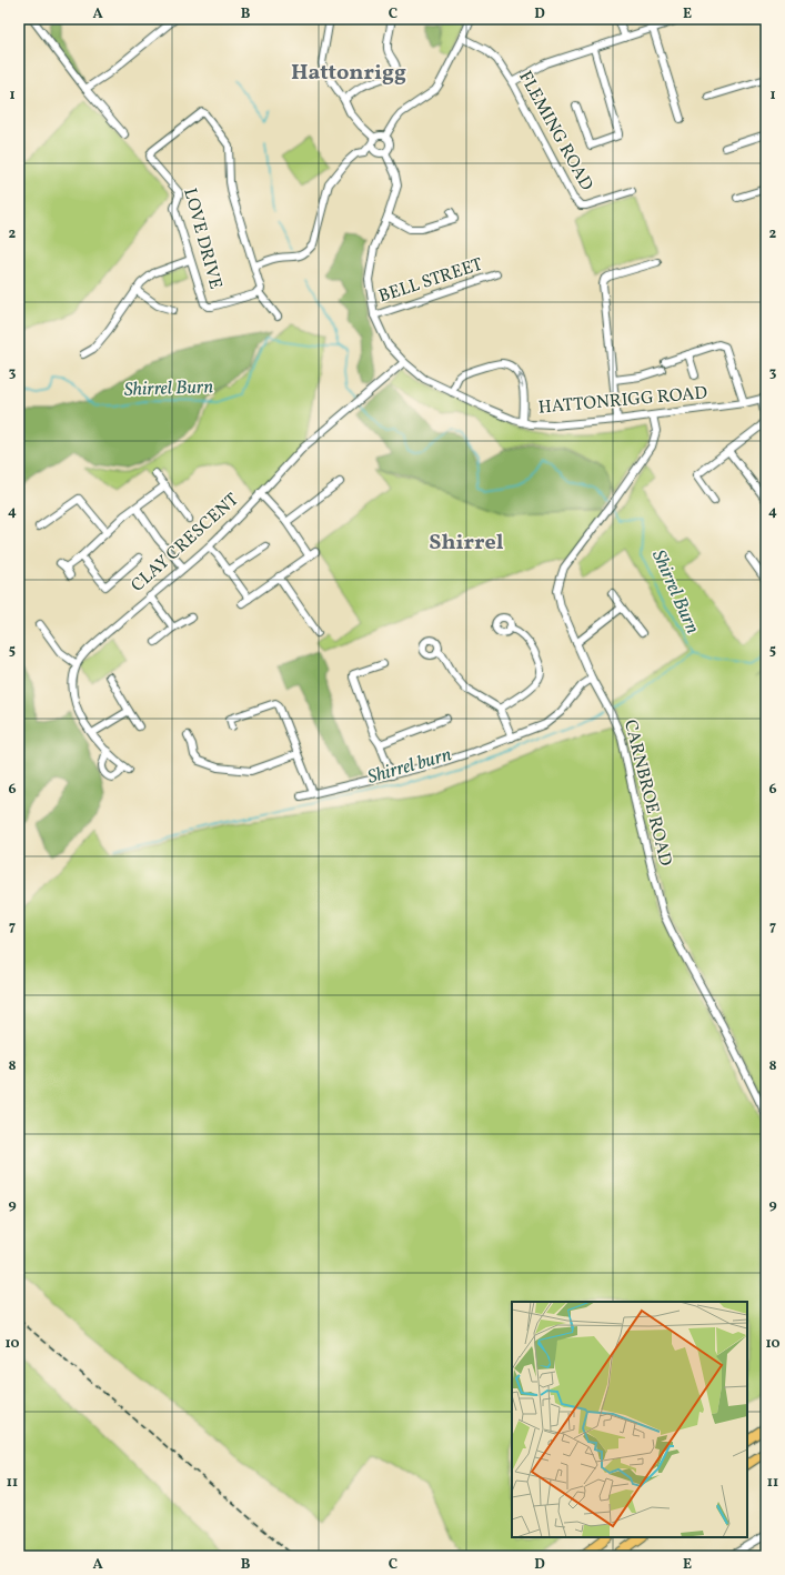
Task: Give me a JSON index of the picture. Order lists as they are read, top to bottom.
{
  "streets": {
    "street": [
      "FLEMING ROAD",
      "LOVE DRIVE",
      "BELL STREET",
      "HATTONRIGG ROAD",
      "CLAY CRESCENT",
      "CARNBROE ROAD"
    ]
  },
  "crossings": [
    ["BELL STREET", "HATTONRIGG ROAD"],
    ["HATTONRIGG ROAD", "CLAY CRESCENT"],
    ["HATTONRIGG ROAD", "CARNBROE ROAD"]
  ],
  "districts": ["Hattonrigg", "Shirrel"],
  "water": ["Shirrel Burn", "Shirrel burn"],
  "grid": {
    "columns": [
      "A",
      "B",
      "C",
      "D",
      "E"
    ],
    "rows": [
      "1",
      "2",
      "3",
      "4",
      "5",
      "6",
      "7",
      "8",
      "9",
      "10",
      "11"
    ]
  }
}
